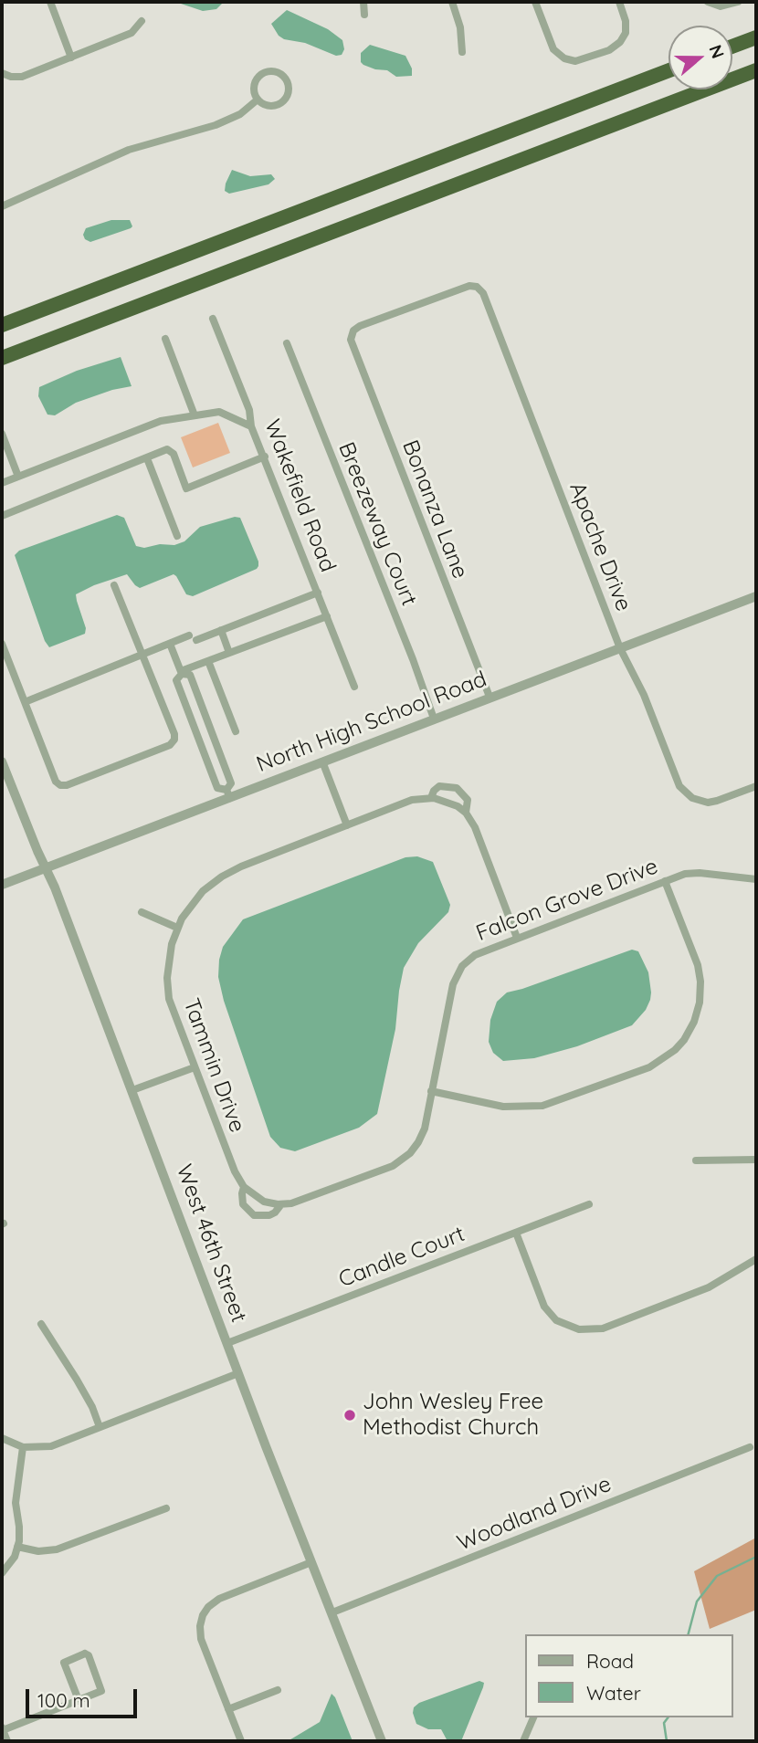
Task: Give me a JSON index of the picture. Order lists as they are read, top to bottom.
{
  "streets": {
    "street": [
      "Wakefield Road",
      "Bonanza Lane",
      "Breezeway Court",
      "Apache Drive",
      "North High School Road",
      "Falcon Grove Drive",
      "Tammin Drive",
      "West 46th Street",
      "Candle Court",
      "Woodland Drive"
    ]
  },
  "crossings": [
    ["Bonanza Lane", "Apache Drive"],
    ["Bonanza Lane", "North High School Road"],
    ["Breezeway Court", "North High School Road"],
    ["Apache Drive", "North High School Road"],
    ["North High School Road", "West 46th Street"],
    ["Falcon Grove Drive", "Tammin Drive"],
    ["West 46th Street", "Candle Court"],
    ["West 46th Street", "Woodland Drive"]
  ],
  "places": ["John Wesley Free Methodist Church"],
  "legend": ["Road", "Water"],
  "scale_bar": "100 m",
  "north": "right"
}
